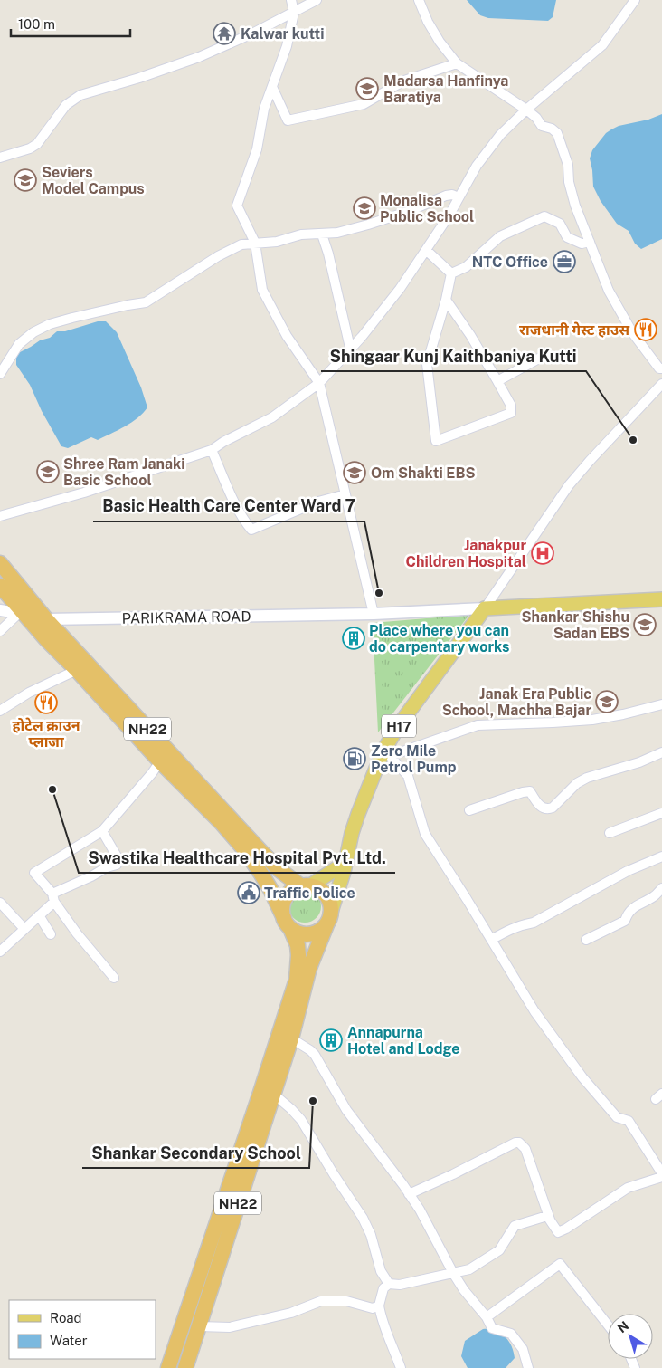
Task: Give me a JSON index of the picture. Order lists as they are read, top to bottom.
{
  "streets": {
    "highway": ["NH22"],
    "main road": ["H17"],
    "street": ["PARIKRAMA ROAD"]
  },
  "crossings": [
    ["PARIKRAMA ROAD", "H17"],
    ["PARIKRAMA ROAD", "NH22"],
    ["H17", "NH22"]
  ],
  "places": {
    "temple": ["Kalwar kutti"],
    "school or university": [
      "Madarsa Hanfinya Baratiya",
      "Seviers Model Campus",
      "Monalisa Public School",
      "Shree Ram Janaki Basic School",
      "Om Shakti EBS",
      "Shankar Shishu Sadan EBS",
      "Janak Era Public School, Machha Bajar"
    ],
    "office": ["NTC Office"],
    "restaurant": ["राजधानी गेस्ट हाउस", "होटेल क्राउन प्लाजा"],
    "other": [
      "Shingaar Kunj Kaithbaniya Kutti",
      "Basic Health Care Center Ward 7",
      "Swastika Healthcare Hospital Pvt. Ltd.",
      "Shankar Secondary School"
    ],
    "hospital": ["Janakpur Children Hospital"],
    "building": ["Place where you can do carpentary works", "Annapurna Hotel and Lodge"],
    "fuel station": ["Zero Mile Petrol Pump"],
    "public building": ["Traffic Police"]
  },
  "legend": ["Road", "Water"],
  "scale_bar": "100 m",
  "north": "top left"
}
